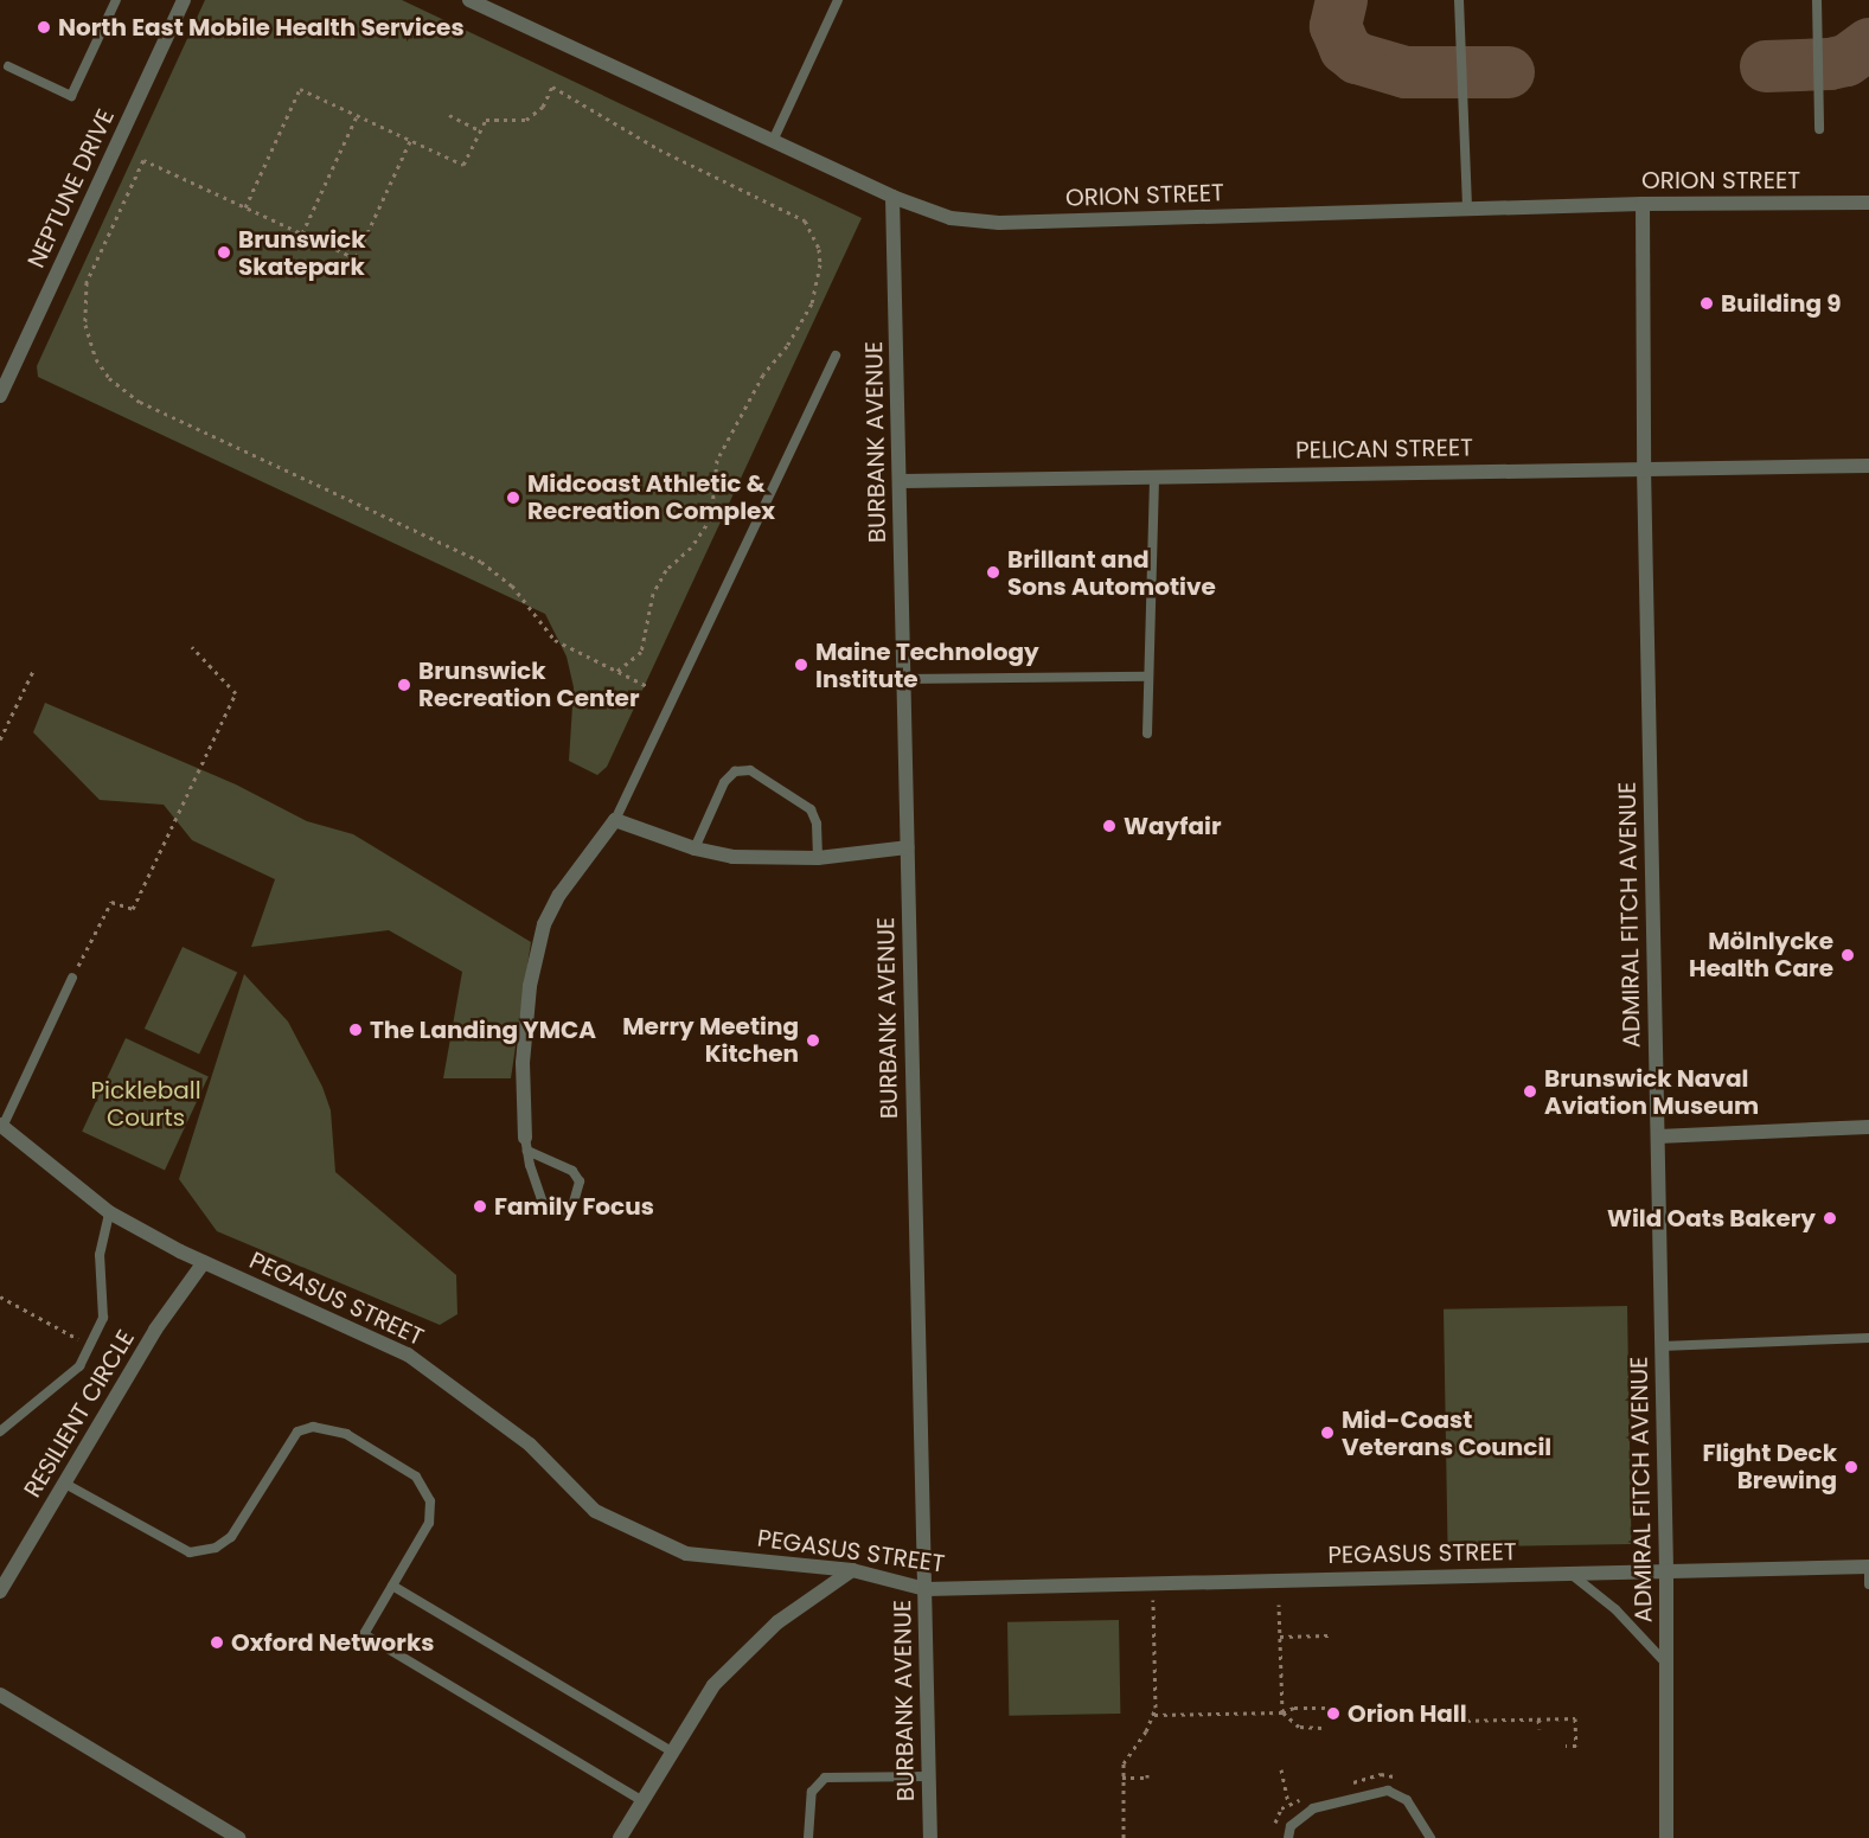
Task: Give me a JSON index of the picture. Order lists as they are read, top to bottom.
{
  "streets": {
    "street": [
      "ORION STREET",
      "NEPTUNE DRIVE",
      "BURBANK AVENUE",
      "PELICAN STREET",
      "ADMIRAL FITCH AVENUE",
      "PEGASUS STREET",
      "RESILIENT CIRCLE"
    ]
  },
  "crossings": [
    ["ORION STREET", "BURBANK AVENUE"],
    ["ORION STREET", "ADMIRAL FITCH AVENUE"],
    ["BURBANK AVENUE", "PELICAN STREET"],
    ["BURBANK AVENUE", "PEGASUS STREET"],
    ["PELICAN STREET", "ADMIRAL FITCH AVENUE"],
    ["ADMIRAL FITCH AVENUE", "PEGASUS STREET"],
    ["PEGASUS STREET", "RESILIENT CIRCLE"]
  ],
  "parks": ["Pickleball Courts"],
  "places": [
    "North East Mobile Health Services",
    "Brunswick Skatepark",
    "Building 9",
    "Midcoast Athletic & Recreation Complex",
    "Brillant and Sons Automotive",
    "Maine Technology Institute",
    "Brunswick Recreation Center",
    "Wayfair",
    "Mölnlycke Health Care",
    "The Landing YMCA",
    "Merry Meeting Kitchen",
    "Brunswick Naval Aviation Museum",
    "Family Focus",
    "Wild Oats Bakery",
    "Mid-Coast Veterans Council",
    "Flight Deck Brewing",
    "Oxford Networks",
    "Orion Hall"
  ]
}
